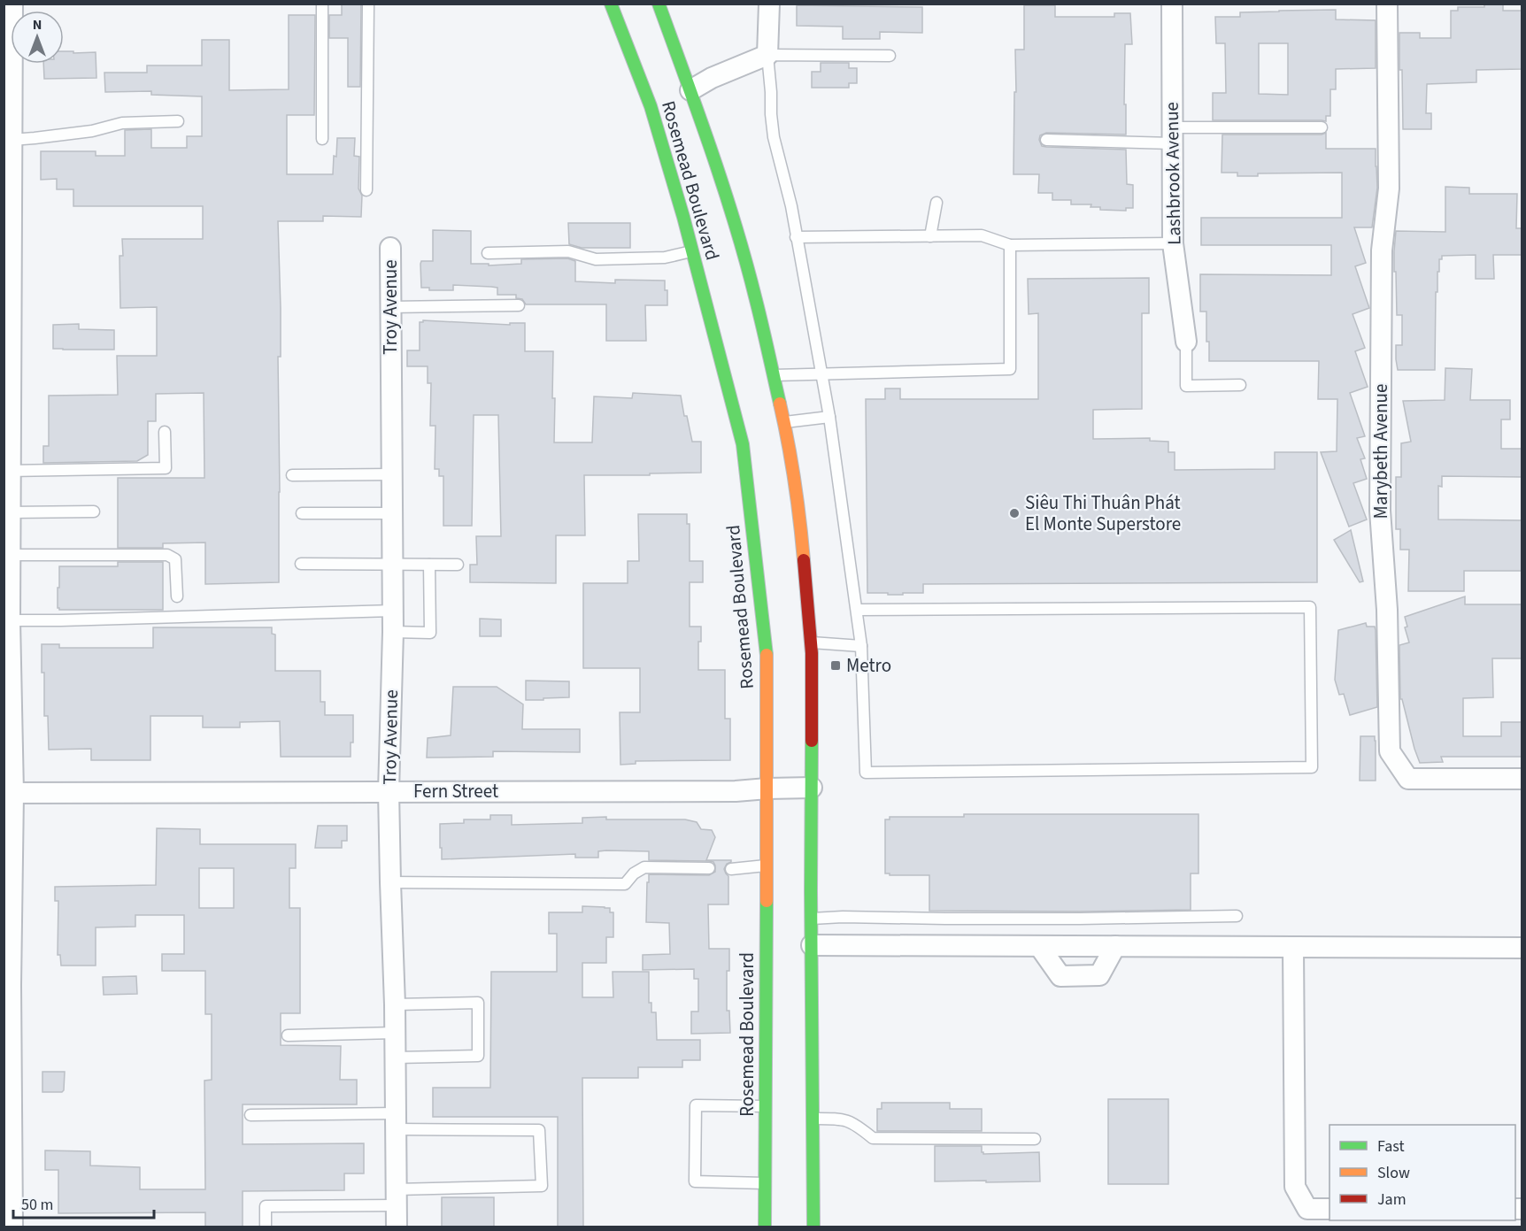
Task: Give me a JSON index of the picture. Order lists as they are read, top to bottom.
{
  "streets": {
    "main road": ["Rosemead Boulevard"],
    "street": [
      "Lashbrook Avenue",
      "Troy Avenue",
      "Marybeth Avenue",
      "Fern Street"
    ]
  },
  "crossings": [
    ["Rosemead Boulevard", "Fern Street"],
    ["Troy Avenue", "Fern Street"]
  ],
  "places": {
    "other": ["Siêu Thi Thuân Phát El Monte Superstore"],
    "transit": ["Metro"]
  },
  "legend": ["Fast", "Slow", "Jam"],
  "scale_bar": "50 m",
  "north": "top"
}
